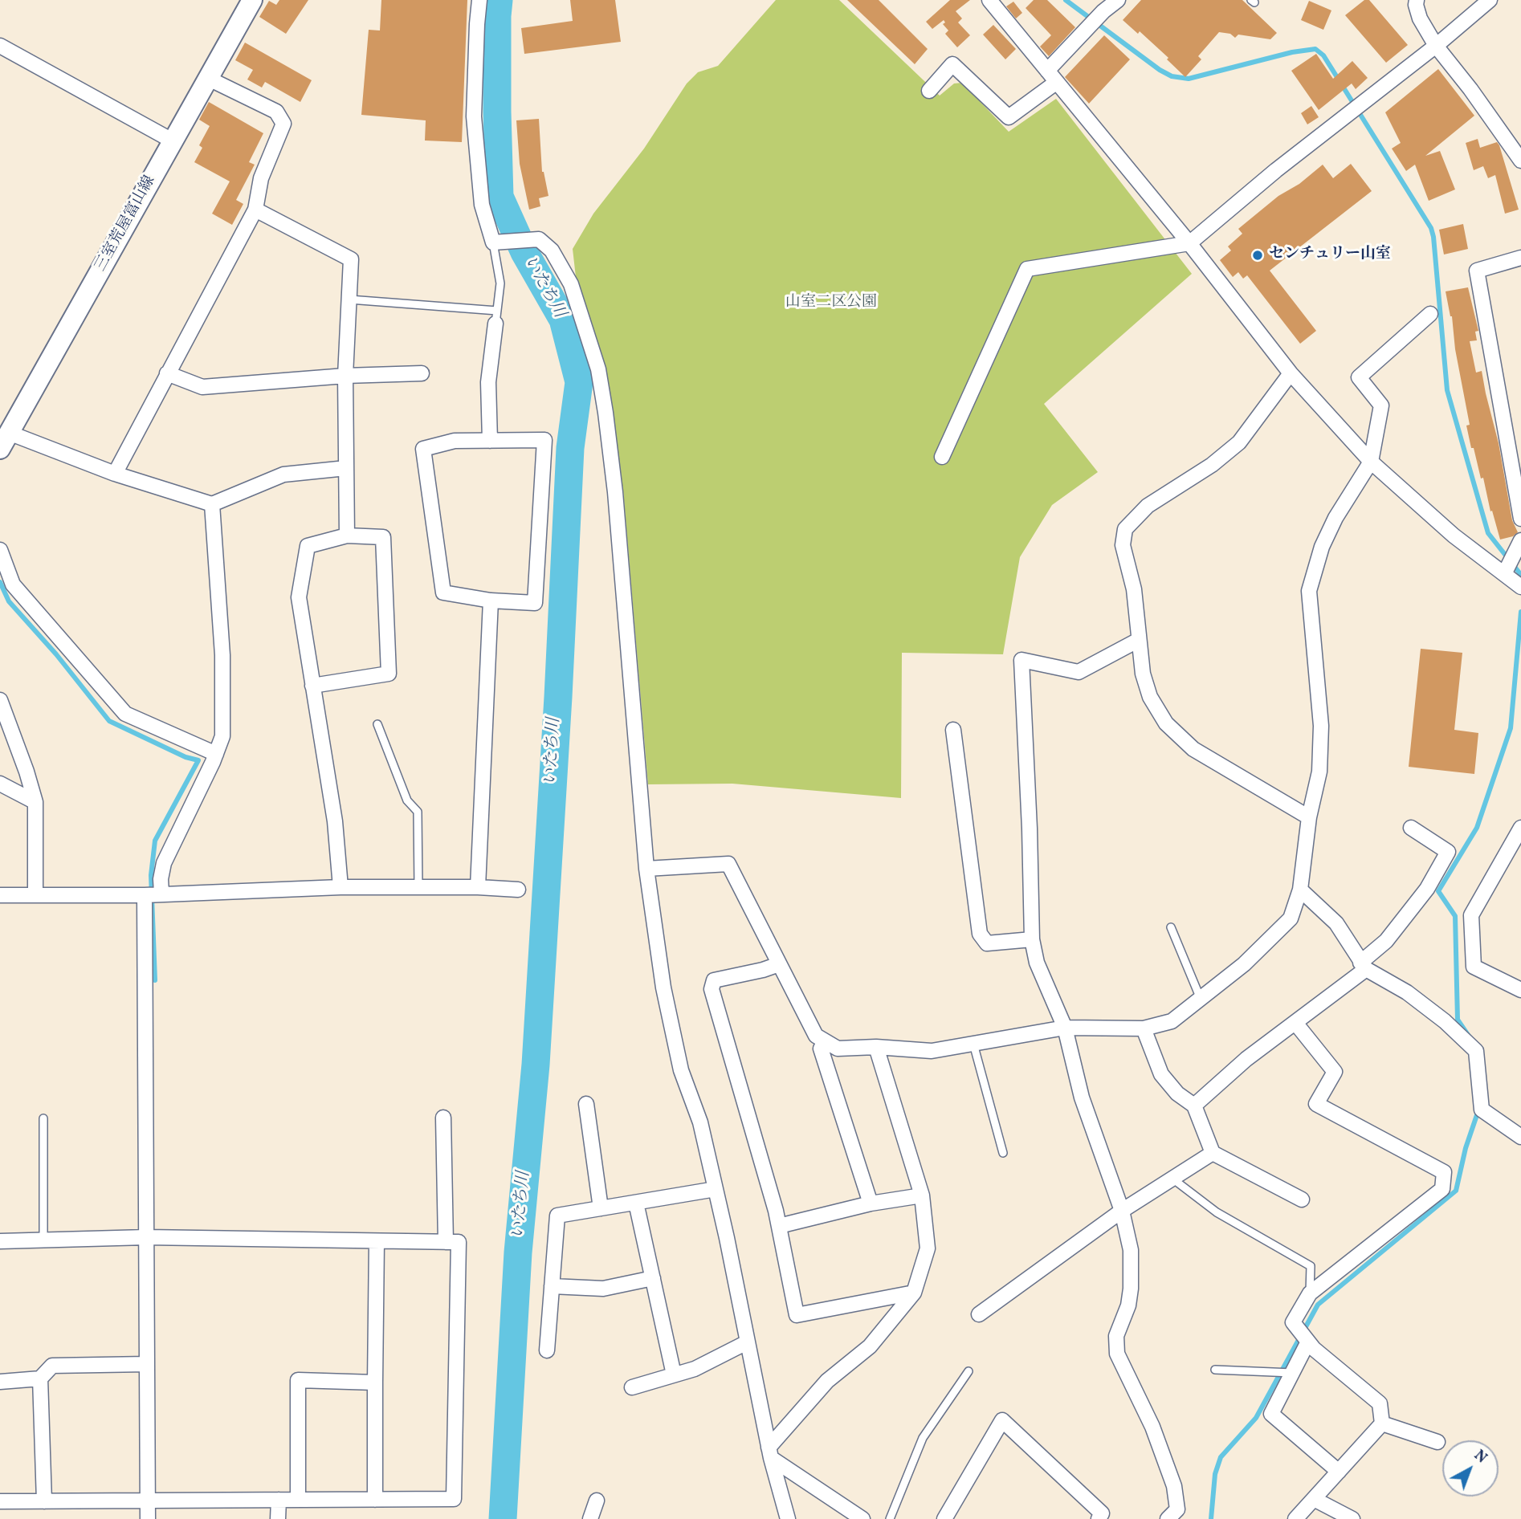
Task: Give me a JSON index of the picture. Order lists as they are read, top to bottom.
{
  "streets": {
    "main road": ["三室荒屋富山線"]
  },
  "water": ["いたち川"],
  "parks": ["山室二区公園"],
  "places": ["センチュリー山室"],
  "north": "top right"
}
